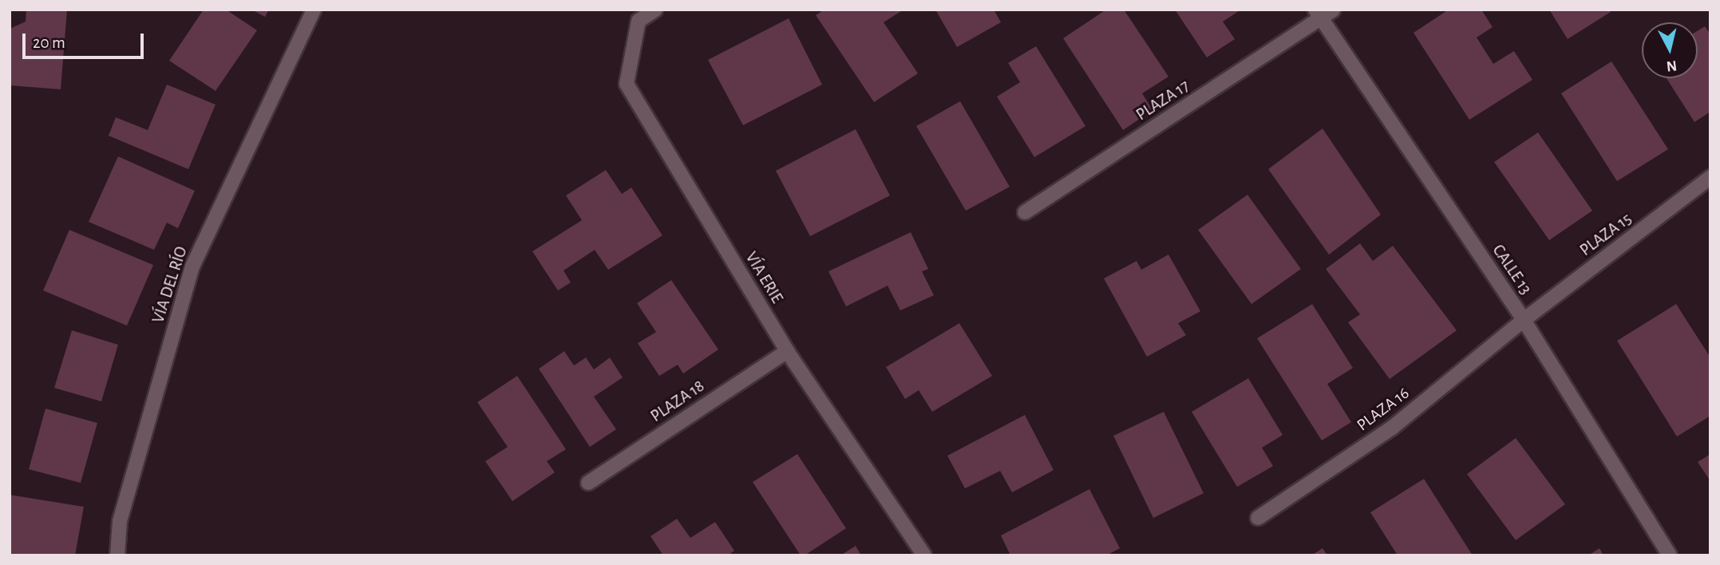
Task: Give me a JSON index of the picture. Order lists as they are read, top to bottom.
{
  "streets": {
    "street": [
      "PLAZA 17",
      "PLAZA 15",
      "CALLE 13",
      "VÍA ERIE",
      "VÍA DEL RÍO",
      "PLAZA 18",
      "PLAZA 16"
    ]
  },
  "crossings": [
    ["PLAZA 17", "CALLE 13"],
    ["PLAZA 15", "CALLE 13"],
    ["PLAZA 15", "PLAZA 16"],
    ["CALLE 13", "PLAZA 16"],
    ["VÍA ERIE", "PLAZA 18"]
  ],
  "scale_bar": "20 m",
  "north": "bottom"
}
